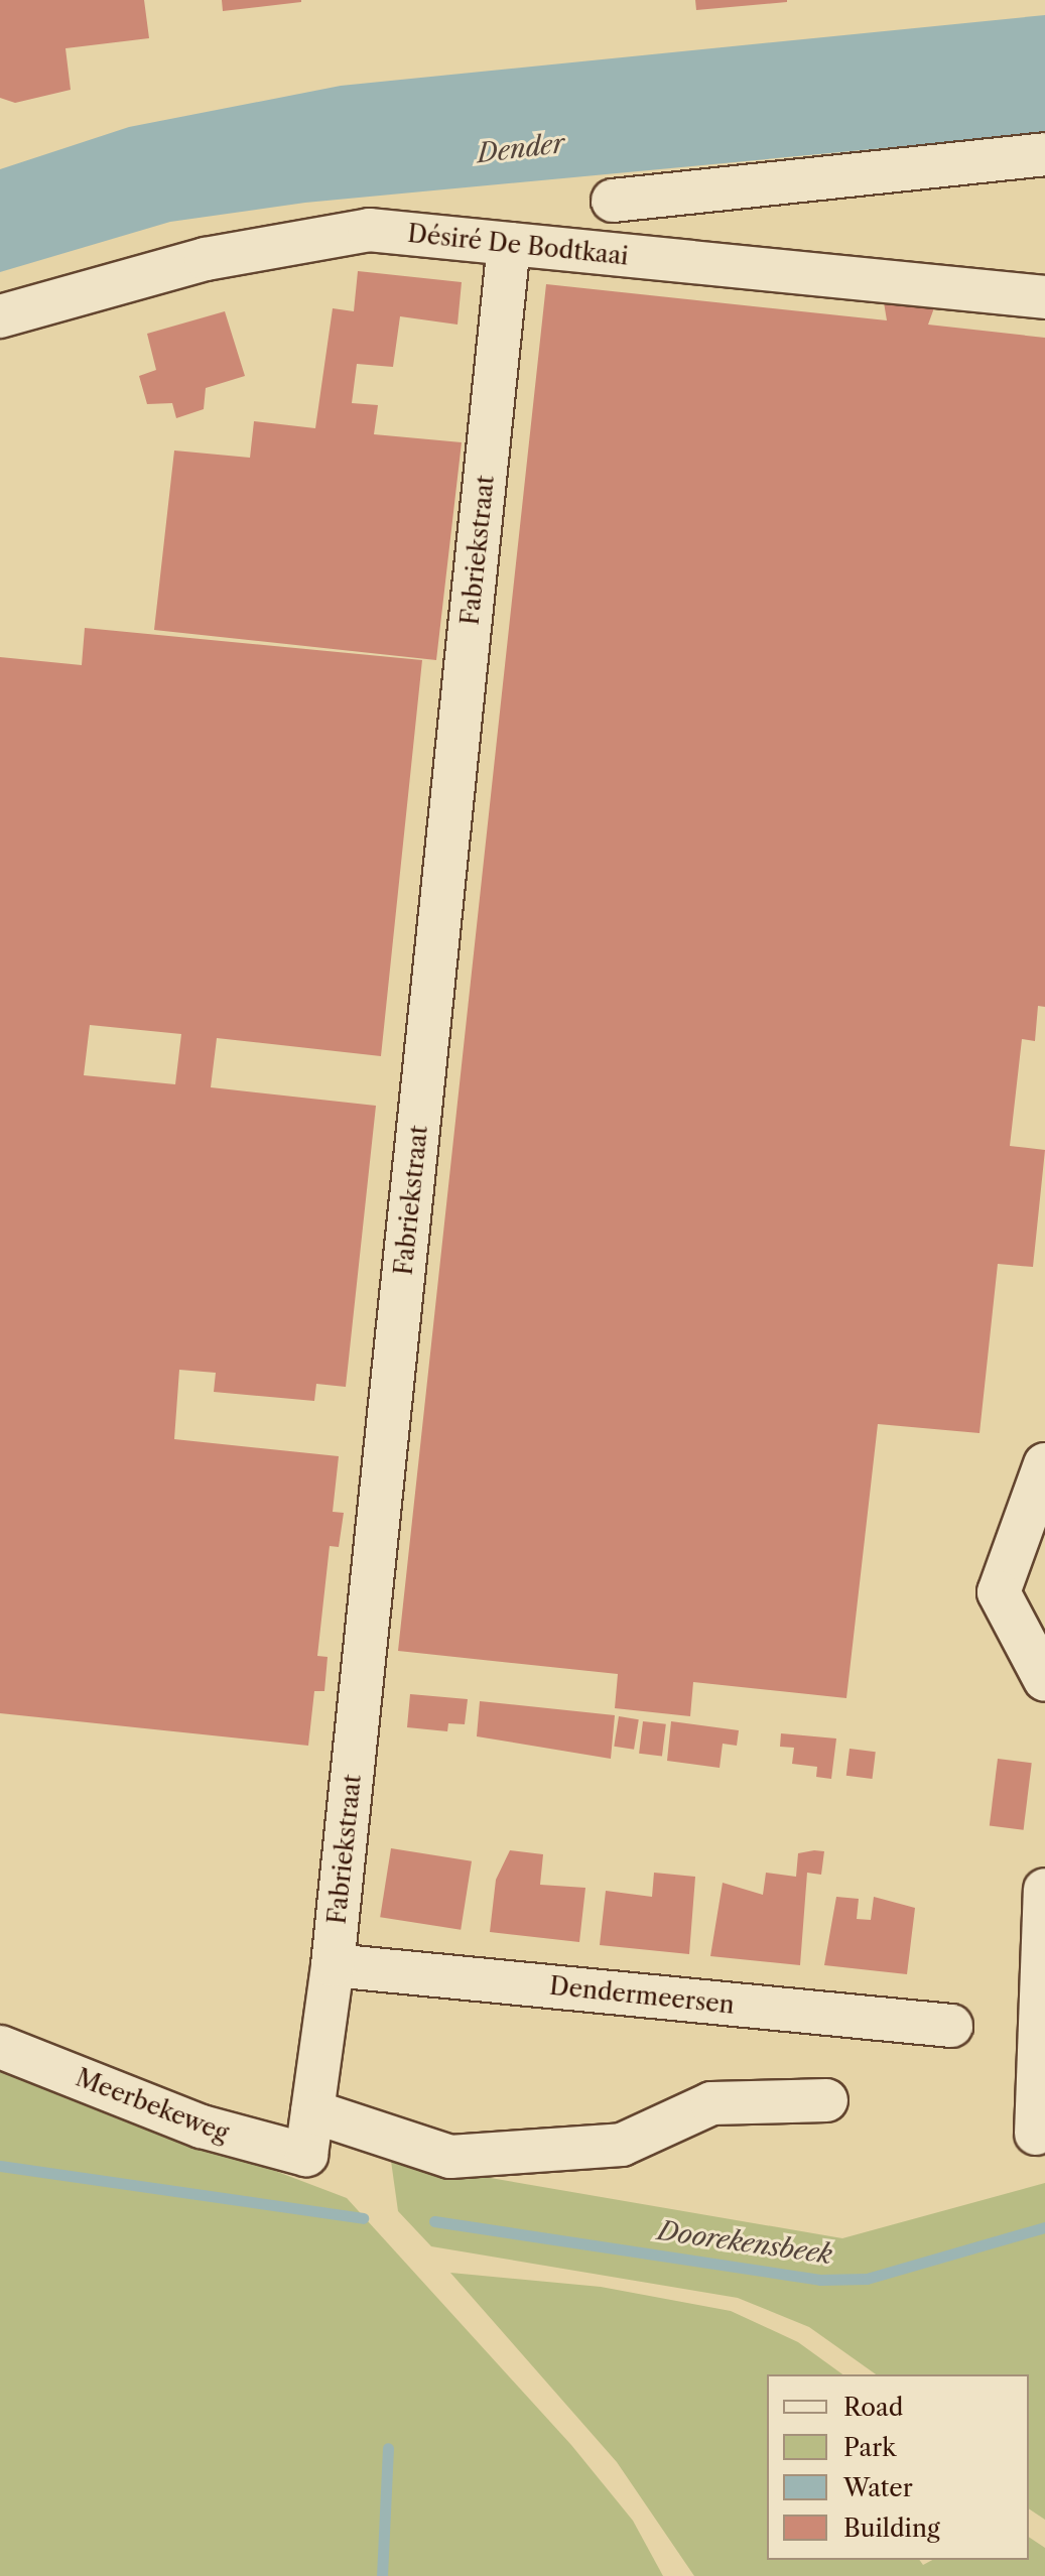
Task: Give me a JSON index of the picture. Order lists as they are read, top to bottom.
{
  "streets": {
    "street": [
      "Désiré De Bodtkaai",
      "Fabriekstraat",
      "Dendermeersen",
      "Meerbekeweg"
    ]
  },
  "crossings": [
    ["Désiré De Bodtkaai", "Fabriekstraat"],
    ["Fabriekstraat", "Dendermeersen"],
    ["Fabriekstraat", "Meerbekeweg"]
  ],
  "water": ["Dender", "Doorekensbeek"],
  "legend": [
    "Road",
    "Park",
    "Water",
    "Building"
  ]
}
